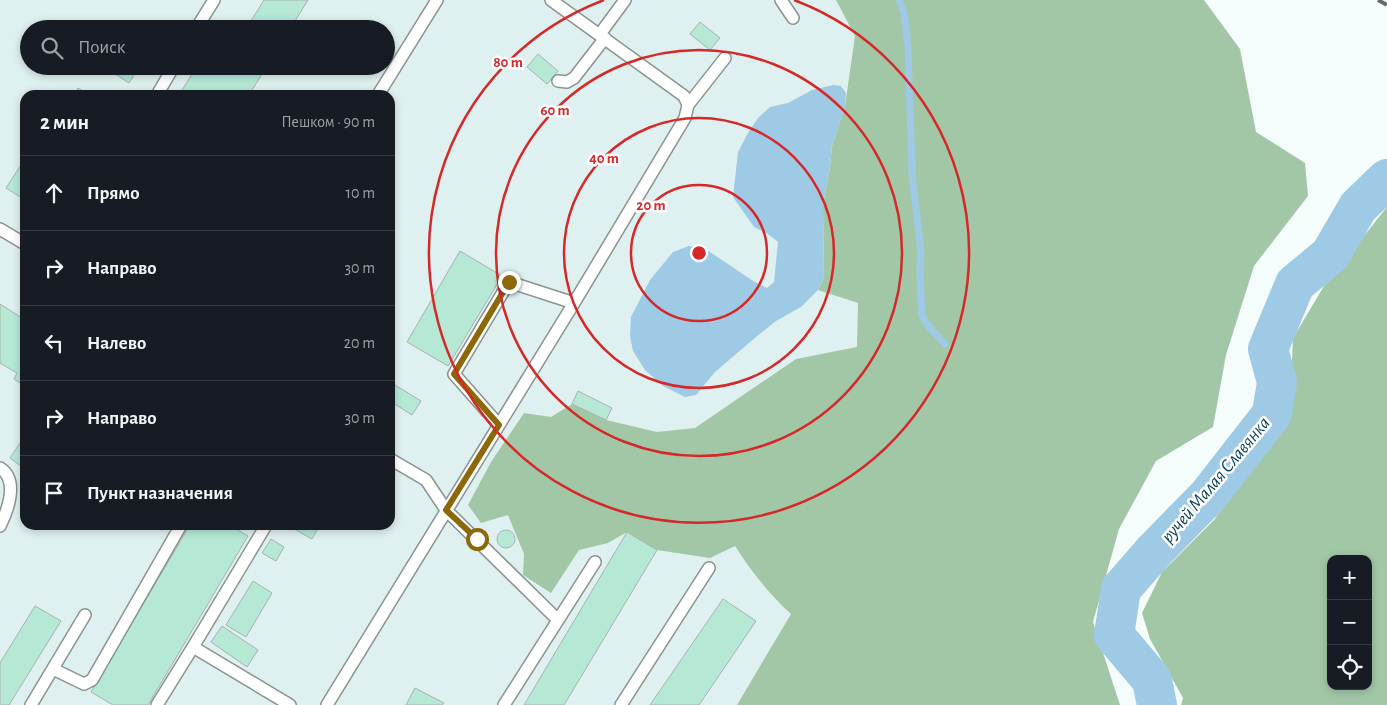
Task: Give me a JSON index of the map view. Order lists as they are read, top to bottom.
{
  "water": ["ручей Малая Славянка"],
  "page": {
    "search": "Поиск",
    "heading": ["2 мин", "Пешком · 90 m"],
    "list": [
      ["Прямо", "10 m"],
      ["Направо", "30 m"],
      ["Налево", "20 m"],
      ["Направо", "30 m"],
      "Пункт назначения"
    ],
    "map_buttons": ["+", "−"]
  },
  "rings": [
    "80 m",
    "60 m",
    "40 m",
    "20 m"
  ]
}
